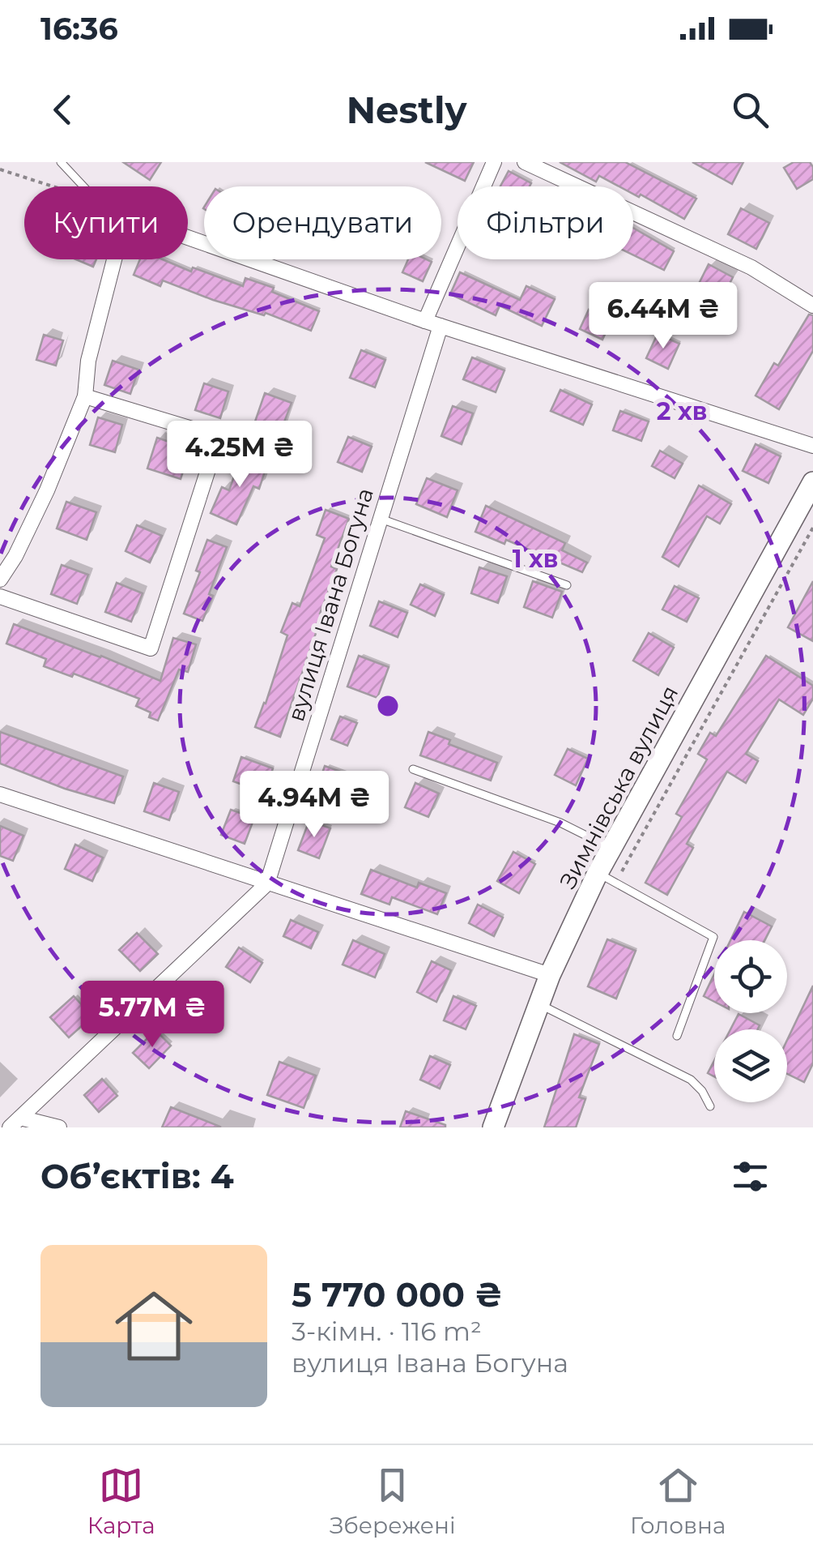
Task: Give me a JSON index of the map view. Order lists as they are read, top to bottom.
{
  "streets": {
    "main road": ["Зимнівська вулиця"],
    "street": ["вулиця Івана Богуна"]
  },
  "page": {
    "status": "16:36",
    "header": "Nestly",
    "chip": ["Купити", "Орендувати", "Фільтри"],
    "price": [
      "6.44M ₴",
      "4.25M ₴",
      "4.94M ₴",
      "5.77M ₴"
    ],
    "heading": "Об’єктів: 4",
    "list": [
      {
        "name": "5 770 000 ₴",
        "note": "3-кімн. · 116 m² · вулиця Івана Богуна"
      }
    ],
    "tabs": ["Карта", "Збережені", "Головна"]
  },
  "rings": ["2 хв", "1 хв"]
}
